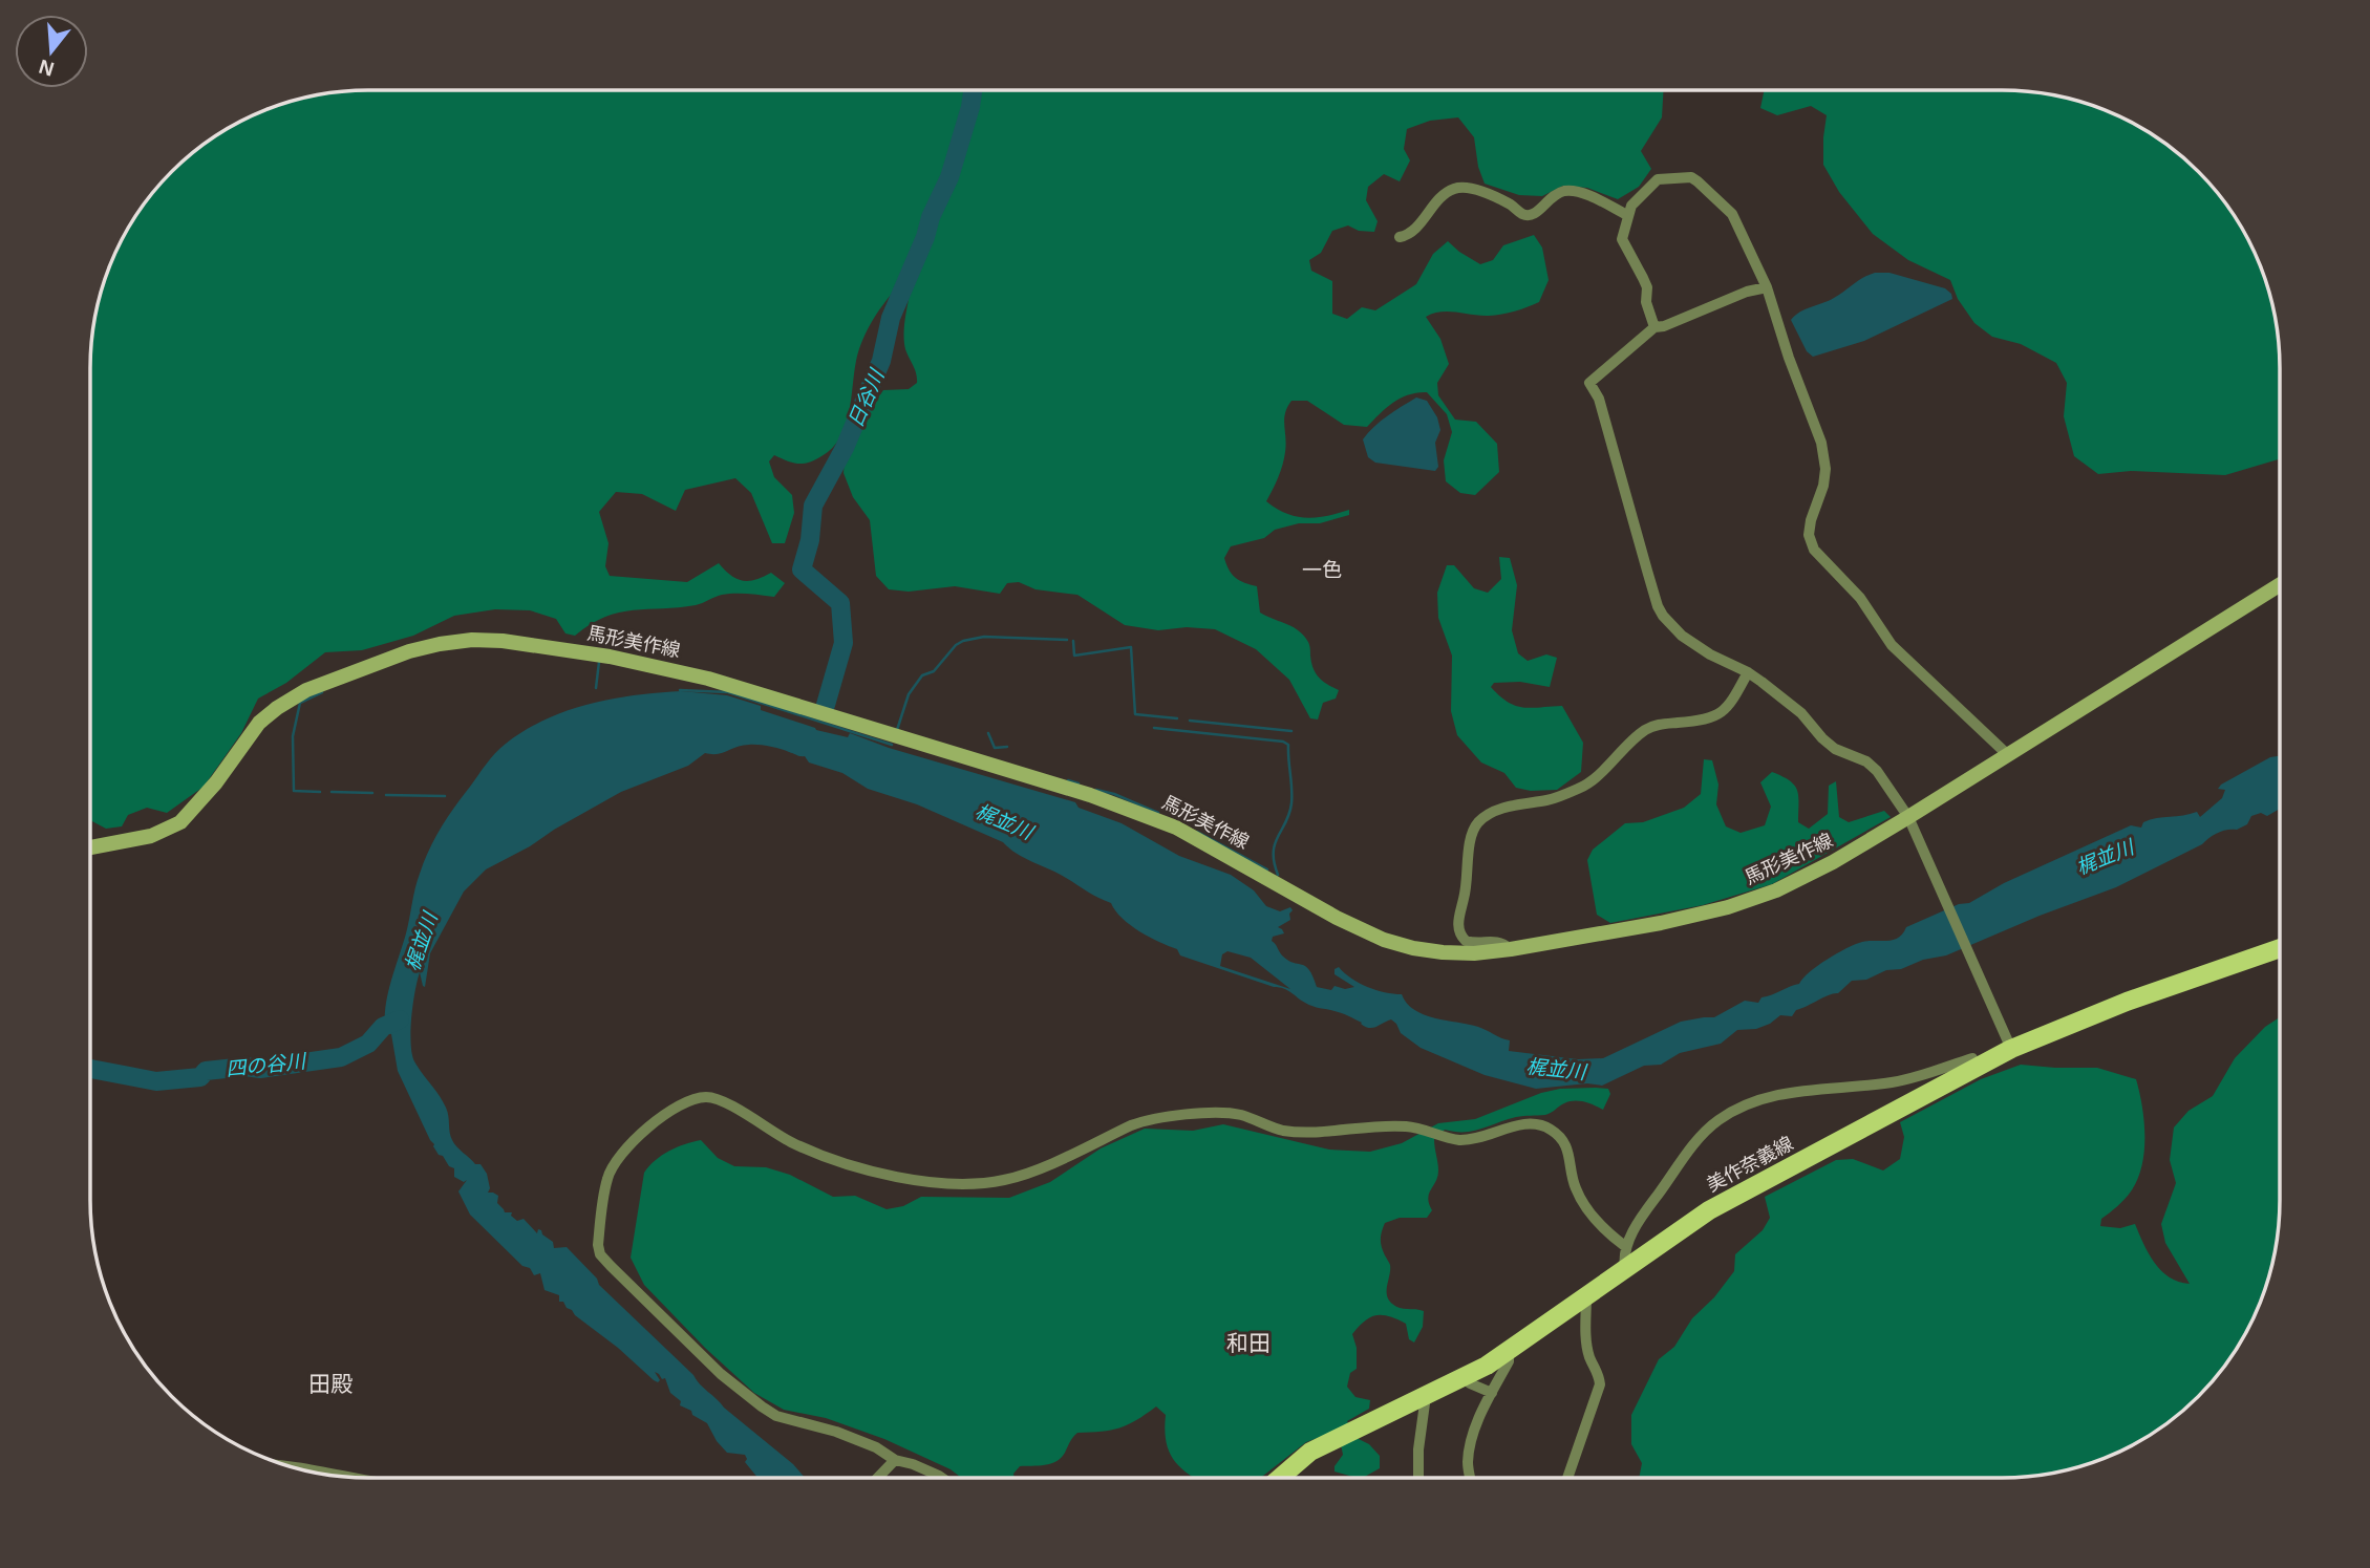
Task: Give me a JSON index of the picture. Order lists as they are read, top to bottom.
{
  "streets": {
    "main road": ["馬形美作線", "美作奈義線"]
  },
  "districts": ["一色", "和田", "田殿"],
  "water": ["日谷川", "梶並川", "四の谷川"],
  "north": "bottom"
}
